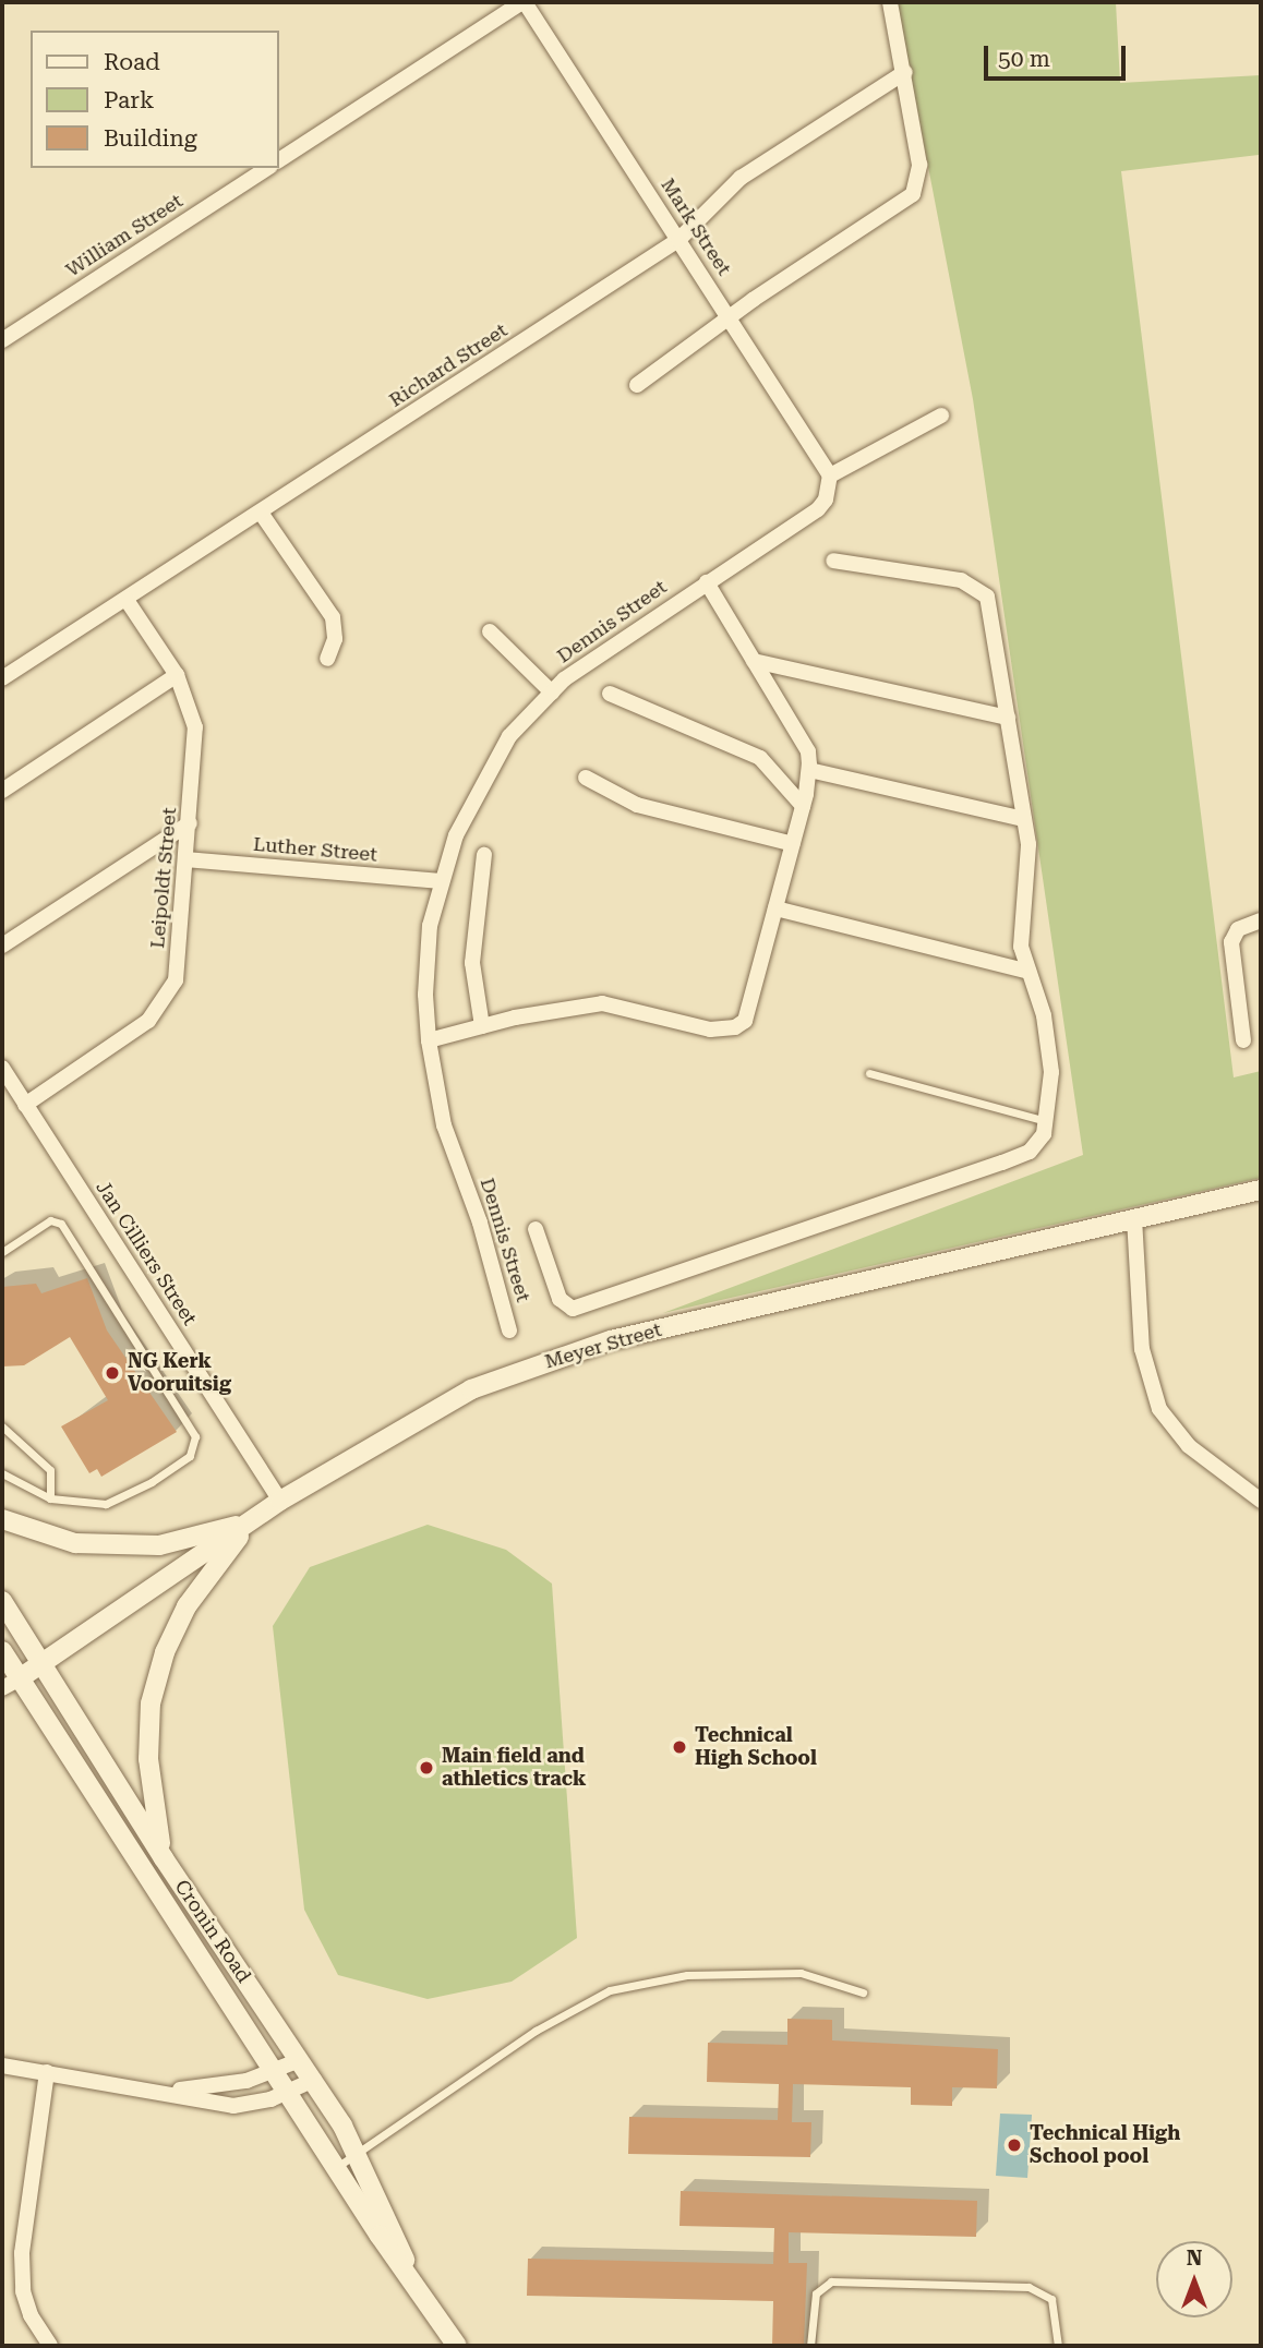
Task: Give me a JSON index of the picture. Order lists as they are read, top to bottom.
{
  "streets": {
    "street": [
      "Mark Street",
      "William Street",
      "Richard Street",
      "Dennis Street",
      "Luther Street",
      "Leipoldt Street",
      "Jan Cilliers Street",
      "Meyer Street",
      "Cronin Road"
    ]
  },
  "crossings": [
    ["Mark Street", "Richard Street"],
    ["Mark Street", "Dennis Street"],
    ["Richard Street", "Leipoldt Street"],
    ["Dennis Street", "Luther Street"],
    ["Luther Street", "Leipoldt Street"],
    ["Leipoldt Street", "Jan Cilliers Street"],
    ["Jan Cilliers Street", "Meyer Street"],
    ["Meyer Street", "Cronin Road"]
  ],
  "places": [
    "NG Kerk Vooruitsig",
    "Technical High School",
    "Main field and athletics track",
    "Technical High School pool"
  ],
  "legend": ["Road", "Park", "Building"],
  "scale_bar": "50 m",
  "north": "top"
}
